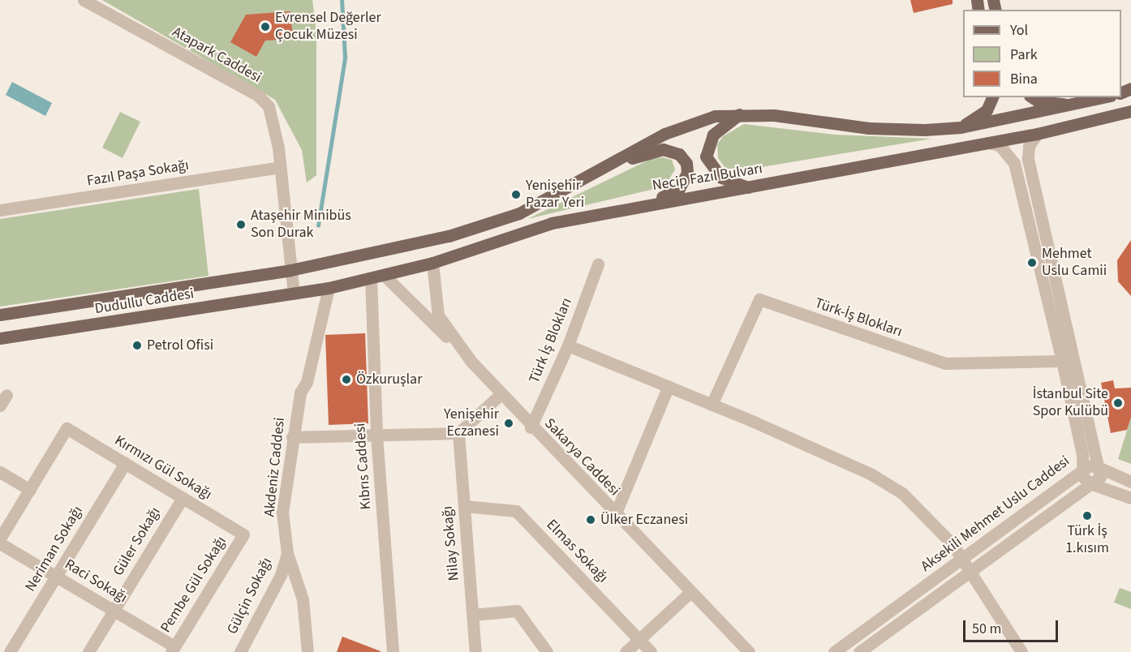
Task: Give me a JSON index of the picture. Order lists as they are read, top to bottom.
{
  "streets": {
    "main road": ["Necip Fazıl Bulvarı", "Dudullu Caddesi"],
    "street": [
      "Atapark Caddesi",
      "Fazıl Paşa Sokağı",
      "Türk-İş Blokları",
      "Türk İş Blokları",
      "Sakarya Caddesi",
      "Kıbrıs Caddesi",
      "Akdeniz Caddesi",
      "Kırmızı Gül Sokağı",
      "Aksekili Mehmet Uslu Caddesi",
      "Güler Sokağı",
      "Nilay Sokağı",
      "Neriman Sokağı",
      "Elmas Sokağı",
      "Raci Sokağı",
      "Pembe Gül Sokağı",
      "Gülçin Sokağı"
    ]
  },
  "crossings": [
    ["Atapark Caddesi", "Fazıl Paşa Sokağı"],
    ["Atapark Caddesi", "Necip Fazıl Bulvarı"],
    ["Atapark Caddesi", "Dudullu Caddesi"],
    ["Necip Fazıl Bulvarı", "Dudullu Caddesi"],
    ["Necip Fazıl Bulvarı", "Sakarya Caddesi"],
    ["Necip Fazıl Bulvarı", "Kıbrıs Caddesi"],
    ["Necip Fazıl Bulvarı", "Akdeniz Caddesi"],
    ["Necip Fazıl Bulvarı", "Aksekili Mehmet Uslu Caddesi"],
    ["Türk-İş Blokları", "Aksekili Mehmet Uslu Caddesi"],
    ["Türk İş Blokları", "Sakarya Caddesi"],
    ["Akdeniz Caddesi", "Gülçin Sokağı"],
    ["Kırmızı Gül Sokağı", "Güler Sokağı"],
    ["Kırmızı Gül Sokağı", "Neriman Sokağı"],
    ["Kırmızı Gül Sokağı", "Pembe Gül Sokağı"],
    ["Güler Sokağı", "Raci Sokağı"],
    ["Nilay Sokağı", "Elmas Sokağı"],
    ["Neriman Sokağı", "Raci Sokağı"],
    ["Raci Sokağı", "Pembe Gül Sokağı"]
  ],
  "places": [
    "Evrensel Değerler Çocuk Müzesi",
    "Yenişehir Pazar Yeri",
    "Ataşehir Minibüs Son Durak",
    "Mehmet Uslu Camii",
    "Petrol Ofisi",
    "Özkuruşlar",
    "İstanbul Site Spor Kulübü",
    "Yenişehir Eczanesi",
    "Türk İş 1.kısım",
    "Ülker Eczanesi"
  ],
  "legend": ["Yol", "Park", "Bina"],
  "scale_bar": "50 m"
}
